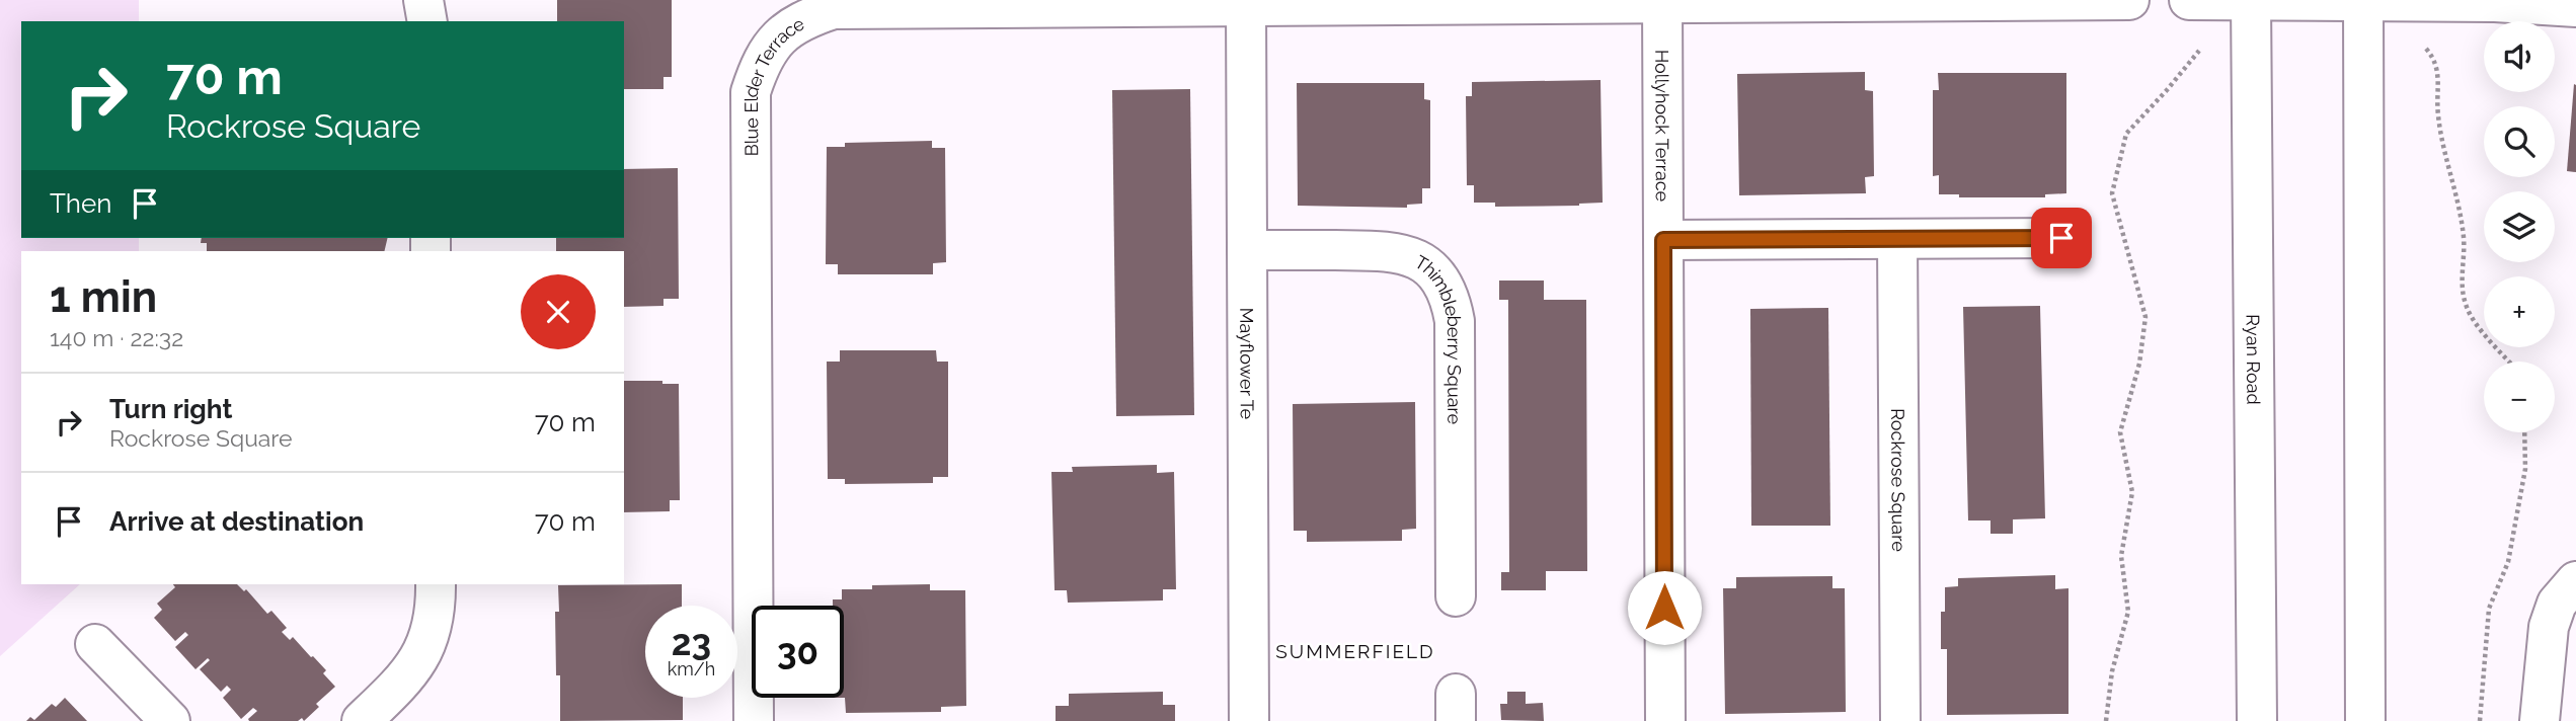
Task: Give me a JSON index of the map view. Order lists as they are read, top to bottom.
{
  "streets": {
    "street": [
      "Blue Elder Terrace",
      "Hollyhock Terrace",
      "Thimbleberry Square",
      "Ryan Road",
      "Mayflower Te",
      "Rockrose Square"
    ]
  },
  "crossings": [
    ["Blue Elder Terrace", "Hollyhock Terrace"],
    ["Blue Elder Terrace", "Mayflower Te"],
    ["Thimbleberry Square", "Mayflower Te"]
  ],
  "districts": ["SUMMERFIELD"],
  "page": {
    "map_buttons": ["+", "−"],
    "turn": ["70 m", "Rockrose Square"],
    "then": "Then",
    "heading": ["1 min", "140 m · 22:32"],
    "list": [
      {
        "name": "Turn right",
        "note": "Rockrose Square",
        "value": "70 m"
      },
      {
        "name": "Arrive at destination",
        "value": "70 m"
      }
    ],
    "speed": "23 km/h",
    "limit": "30"
  }
}
